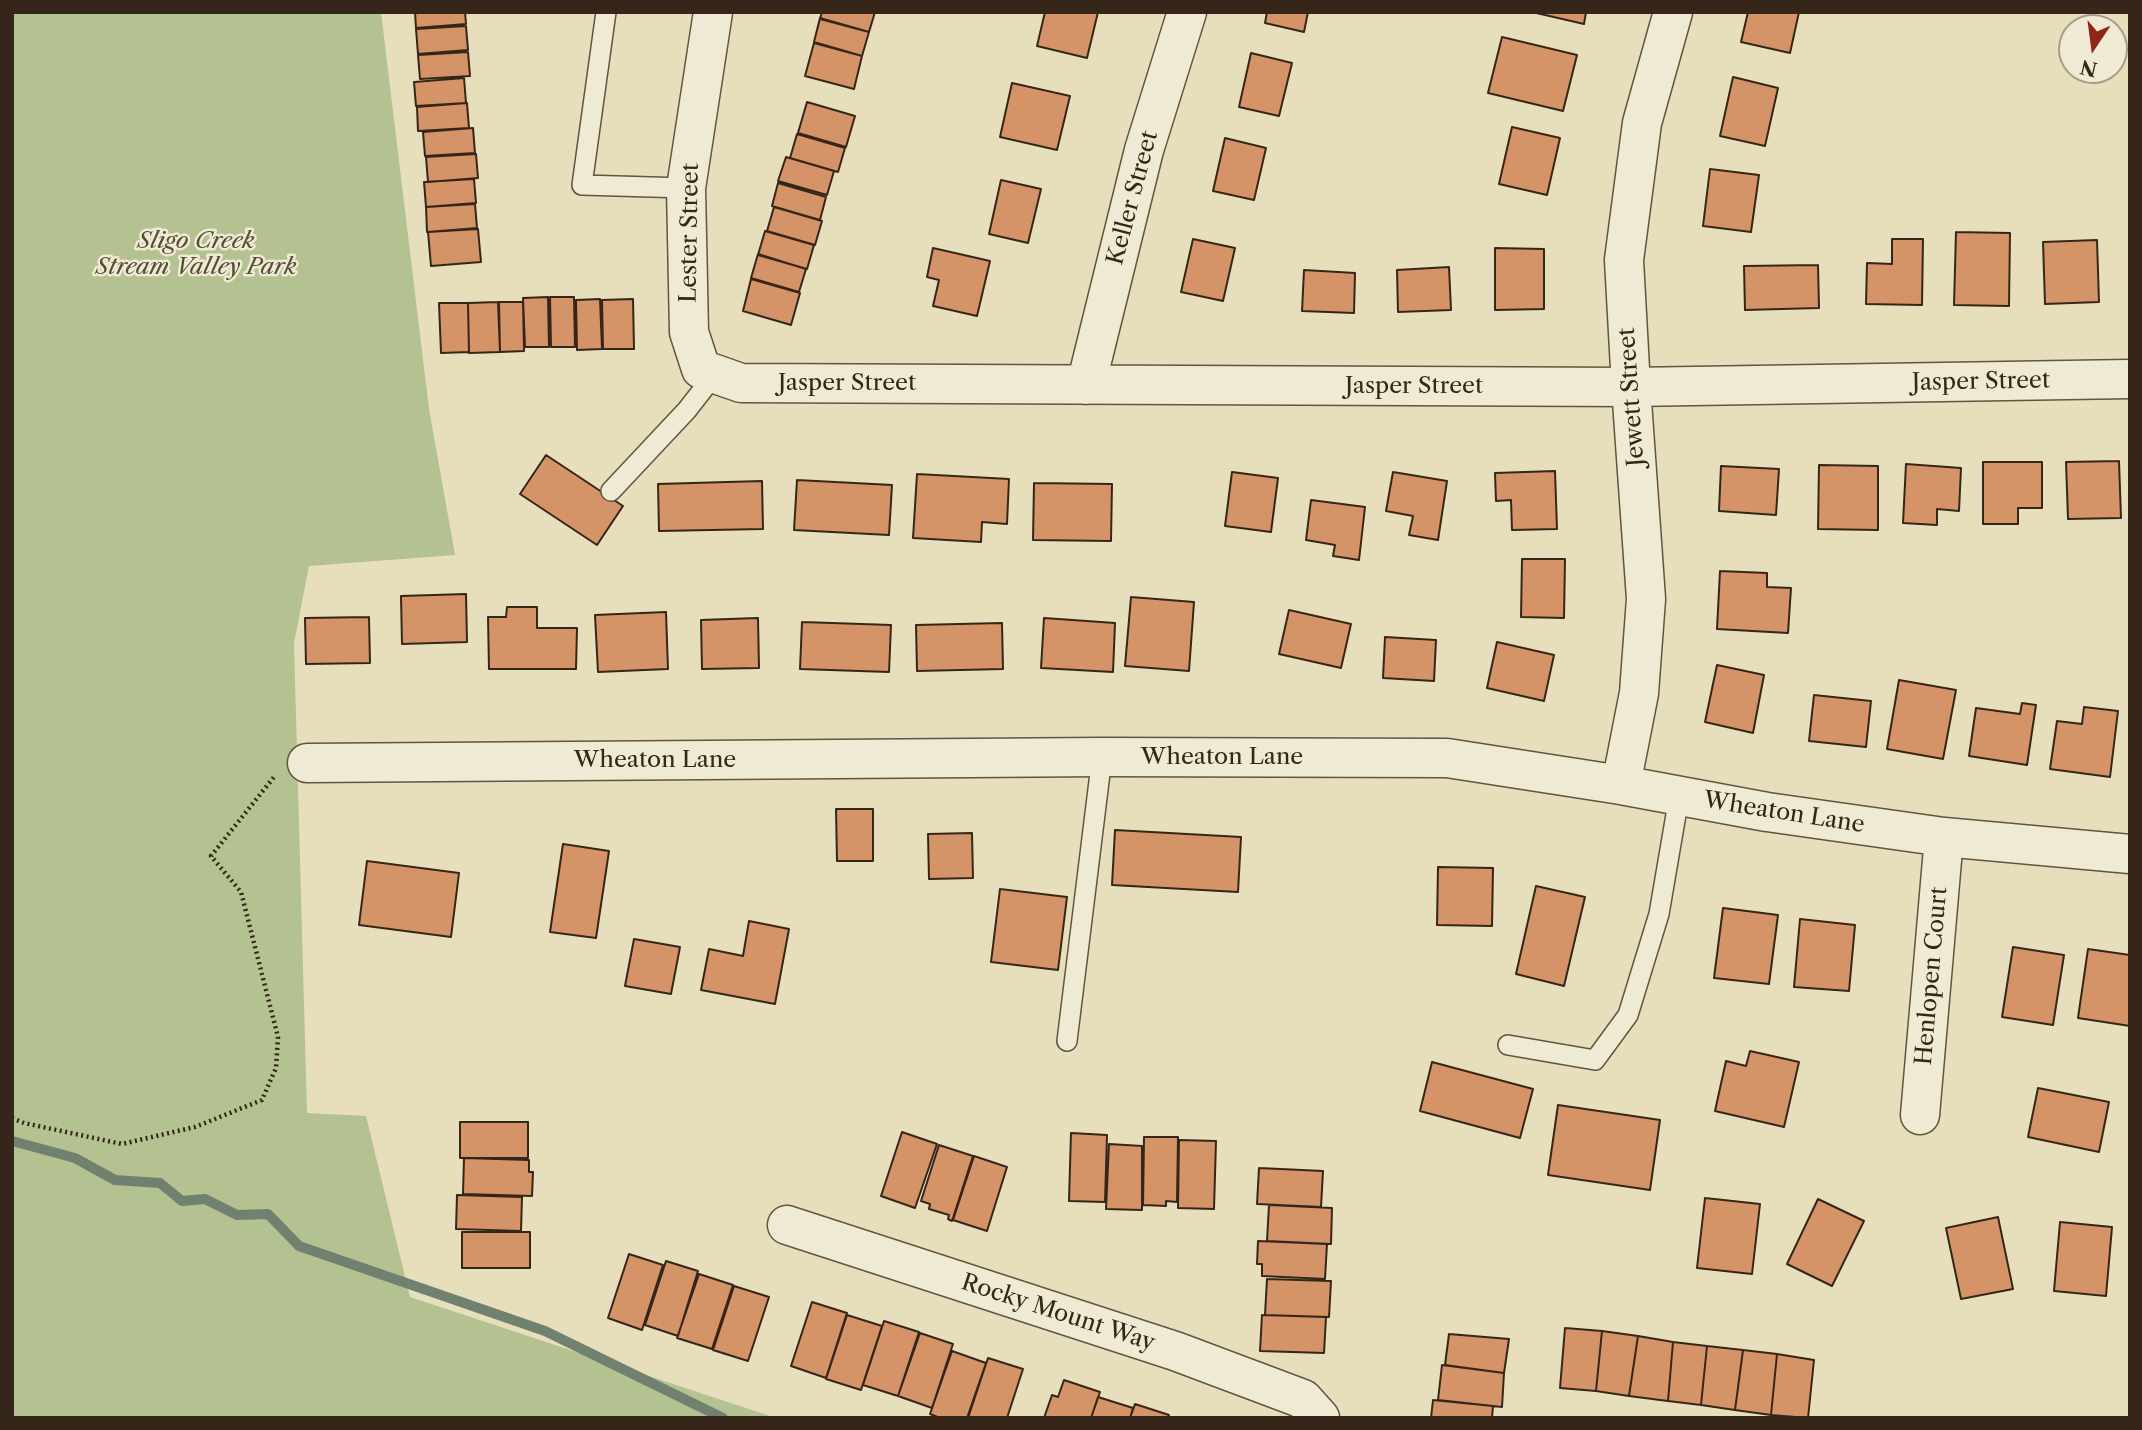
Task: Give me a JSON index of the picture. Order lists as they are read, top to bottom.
{
  "streets": {
    "street": [
      "Keller Street",
      "Lester Street",
      "Jasper Street",
      "Jewett Street",
      "Wheaton Lane",
      "Henlopen Court",
      "Rocky Mount Way"
    ]
  },
  "crossings": [
    ["Keller Street", "Jasper Street"],
    ["Lester Street", "Jasper Street"],
    ["Jasper Street", "Jewett Street"],
    ["Jewett Street", "Wheaton Lane"],
    ["Wheaton Lane", "Henlopen Court"]
  ],
  "parks": ["Sligo Creek Stream Valley Park"],
  "north": "bottom"
}
